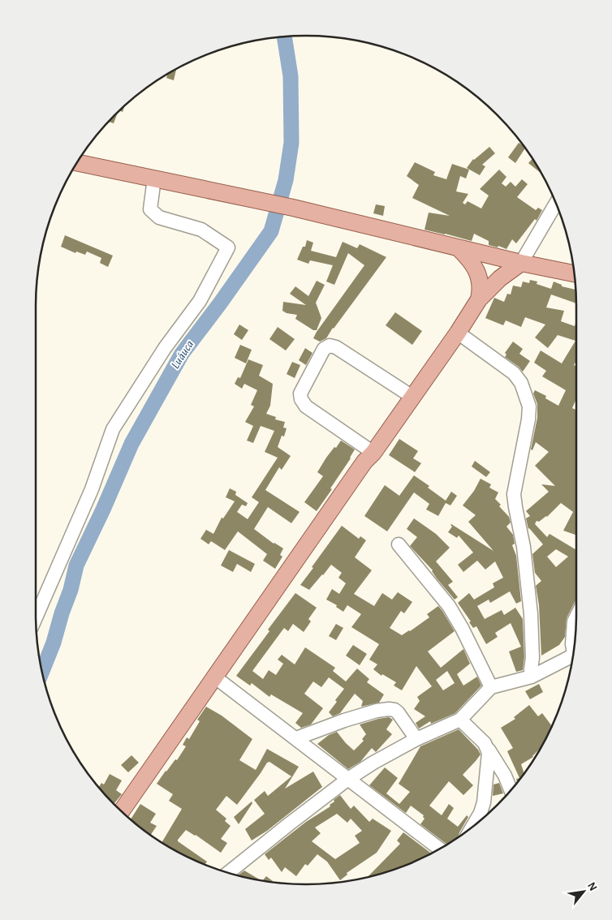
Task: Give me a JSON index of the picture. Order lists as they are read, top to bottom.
{
  "water": ["Luáuca"],
  "north": "top right"
}
